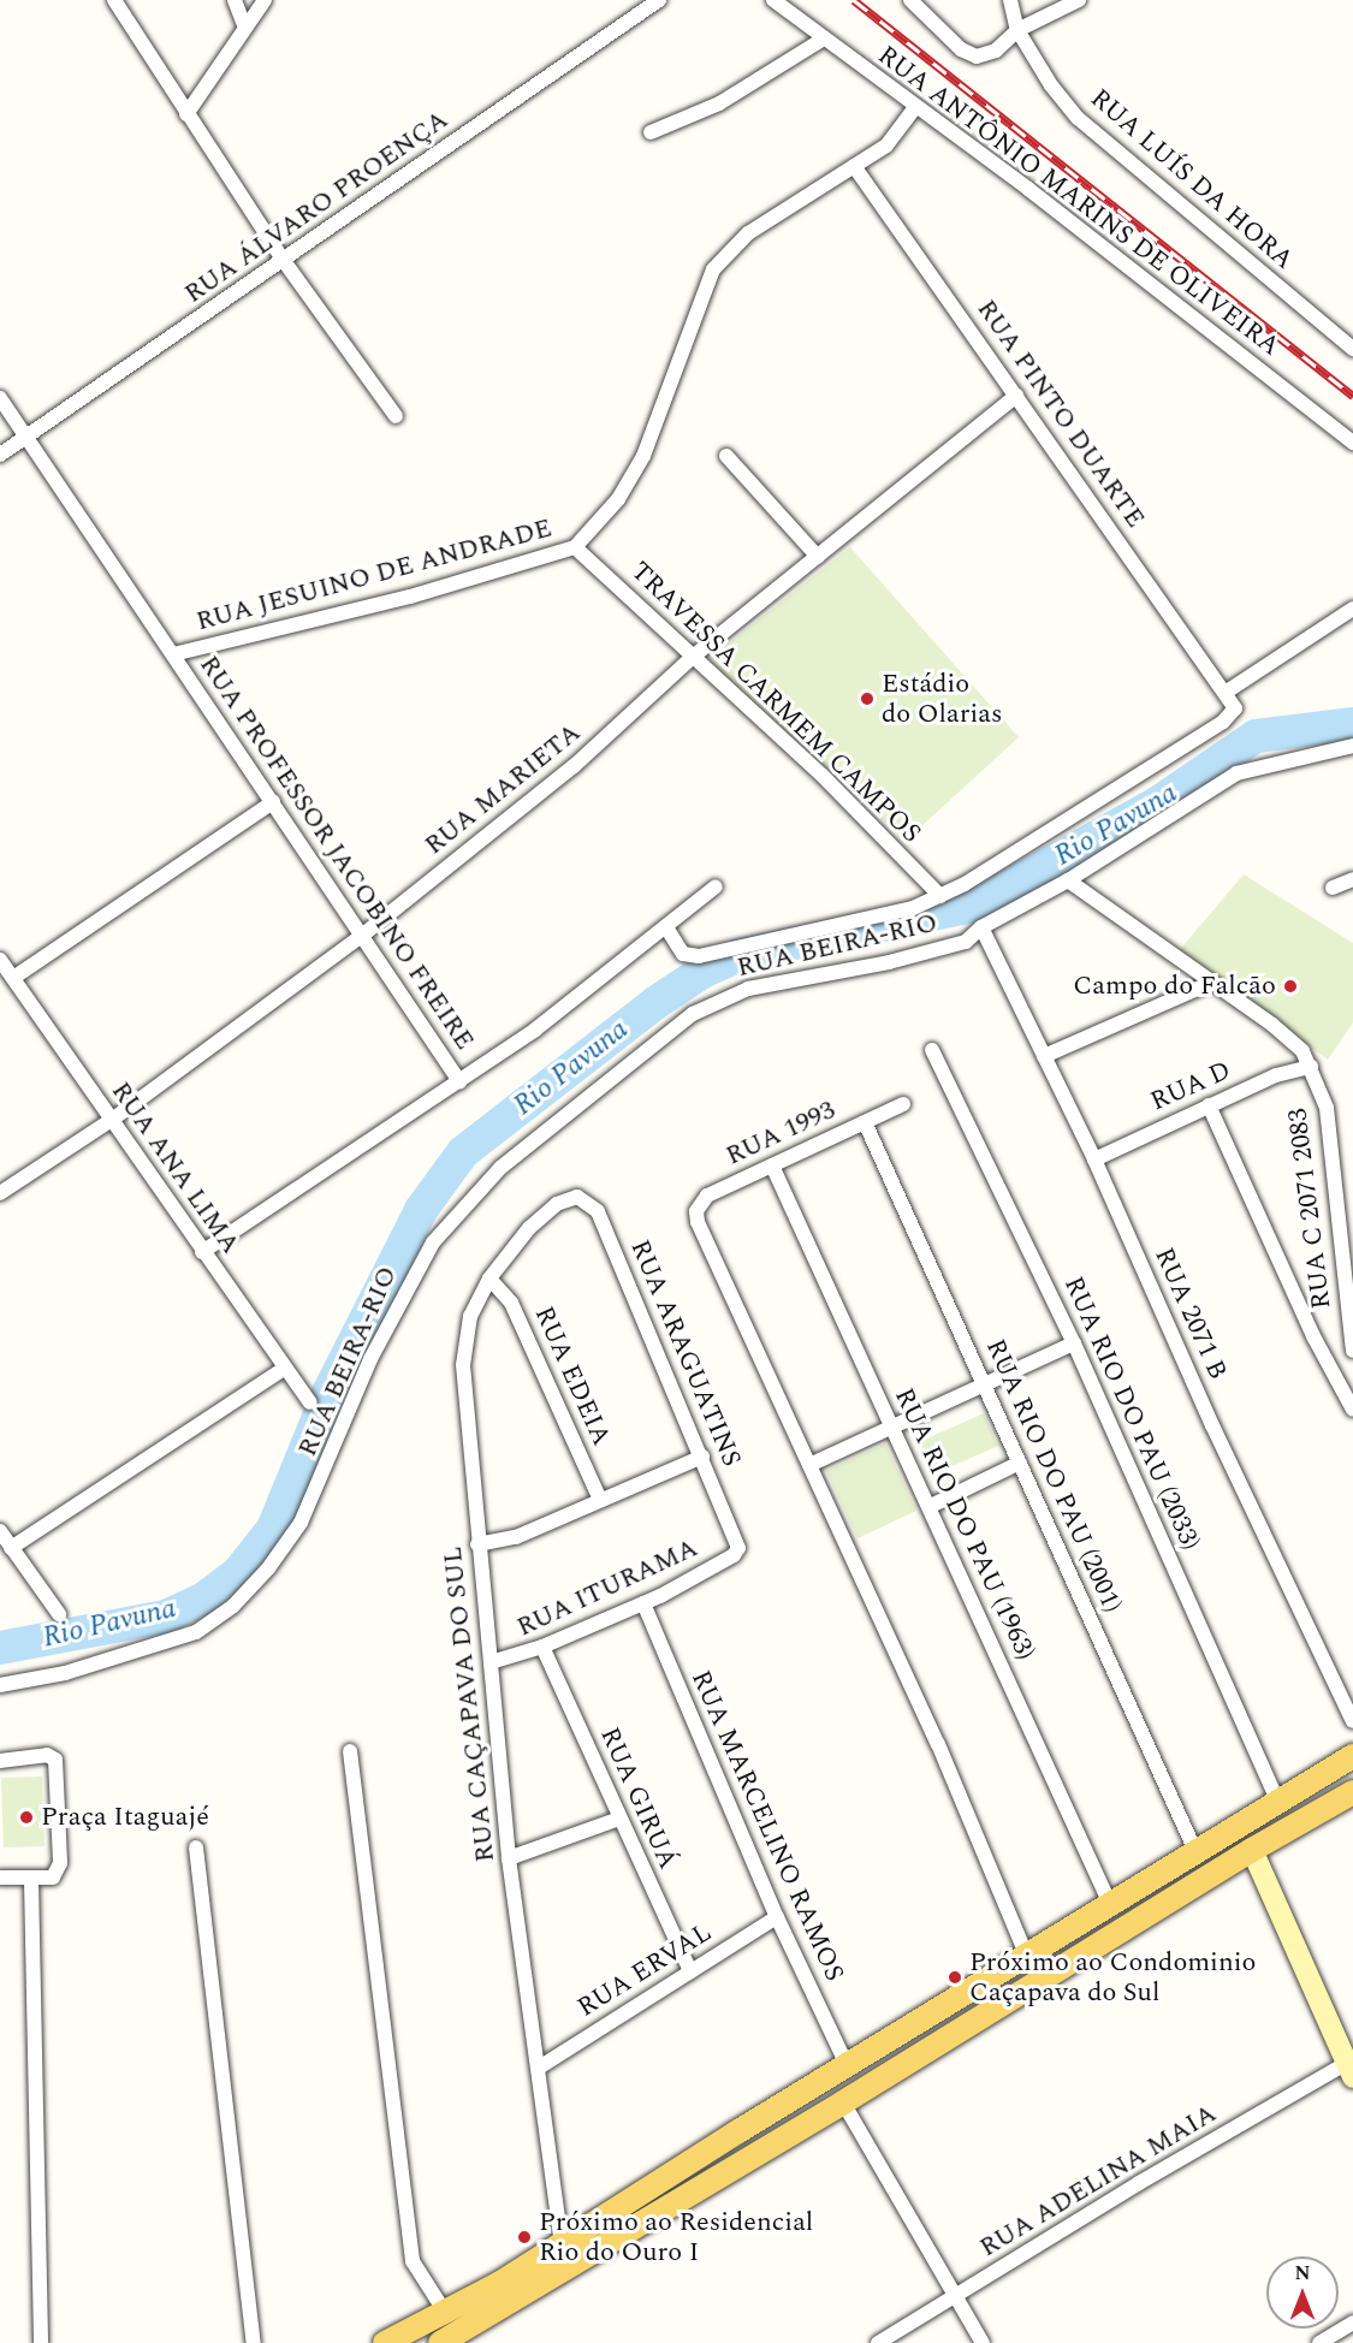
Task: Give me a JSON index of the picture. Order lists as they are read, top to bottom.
{
  "streets": {
    "street": [
      "RUA LUÍS DA HORA",
      "RUA ANTÔNIO MARINS DE OLIVEIRA",
      "RUA ÁLVARO PROENÇA",
      "RUA PINTO DUARTE",
      "RUA JESUINO DE ANDRADE",
      "TRAVESSA CARMEM CAMPOS",
      "RUA MARIETA",
      "RUA PROFESSOR JACOBINO FREIRE",
      "RUA BEIRA-RIO",
      "RUA D",
      "RUA 1993",
      "RUA ANA LIMA",
      "RUA C 2071 2083",
      "RUA 2071 B",
      "RUA ARAGUATINS",
      "RUA EDEIA",
      "RUA RIO DO PAU (2033)",
      "RUA RIO DO PAU (2001)",
      "RUA RIO DO PAU (1963)",
      "RUA ITURAMA",
      "RUA CAÇAPAVA DO SUL",
      "RUA GIRUÁ",
      "RUA MARCELINO RAMOS",
      "RUA ERVAL",
      "RUA ADELINA MAIA"
    ]
  },
  "crossings": [
    ["RUA ANTÔNIO MARINS DE OLIVEIRA", "RUA JESUINO DE ANDRADE"],
    ["RUA ÁLVARO PROENÇA", "RUA PROFESSOR JACOBINO FREIRE"],
    ["RUA PINTO DUARTE", "RUA JESUINO DE ANDRADE"],
    ["RUA PINTO DUARTE", "TRAVESSA CARMEM CAMPOS"],
    ["RUA PINTO DUARTE", "RUA MARIETA"],
    ["RUA JESUINO DE ANDRADE", "TRAVESSA CARMEM CAMPOS"],
    ["RUA JESUINO DE ANDRADE", "RUA PROFESSOR JACOBINO FREIRE"],
    ["TRAVESSA CARMEM CAMPOS", "RUA MARIETA"],
    ["RUA MARIETA", "RUA PROFESSOR JACOBINO FREIRE"],
    ["RUA MARIETA", "RUA ANA LIMA"],
    ["RUA BEIRA-RIO", "RUA C 2071 2083"],
    ["RUA BEIRA-RIO", "RUA 2071 B"],
    ["RUA D", "RUA C 2071 2083"],
    ["RUA D", "RUA 2071 B"],
    ["RUA 1993", "RUA RIO DO PAU (2001)"],
    ["RUA 1993", "RUA RIO DO PAU (1963)"],
    ["RUA ARAGUATINS", "RUA ITURAMA"],
    ["RUA ARAGUATINS", "RUA CAÇAPAVA DO SUL"],
    ["RUA EDEIA", "RUA CAÇAPAVA DO SUL"],
    ["RUA ITURAMA", "RUA CAÇAPAVA DO SUL"],
    ["RUA ITURAMA", "RUA GIRUÁ"],
    ["RUA ITURAMA", "RUA MARCELINO RAMOS"],
    ["RUA CAÇAPAVA DO SUL", "RUA ERVAL"],
    ["RUA GIRUÁ", "RUA ERVAL"],
    ["RUA MARCELINO RAMOS", "RUA ERVAL"]
  ],
  "water": ["Rio Pavuna"],
  "places": [
    "Estádio do Olarias",
    "Campo do Falcão",
    "Praça Itaguajé",
    "Próximo ao Condominio Caçapava do Sul",
    "Próximo ao Residencial Rio do Ouro I"
  ],
  "north": "top"
}
